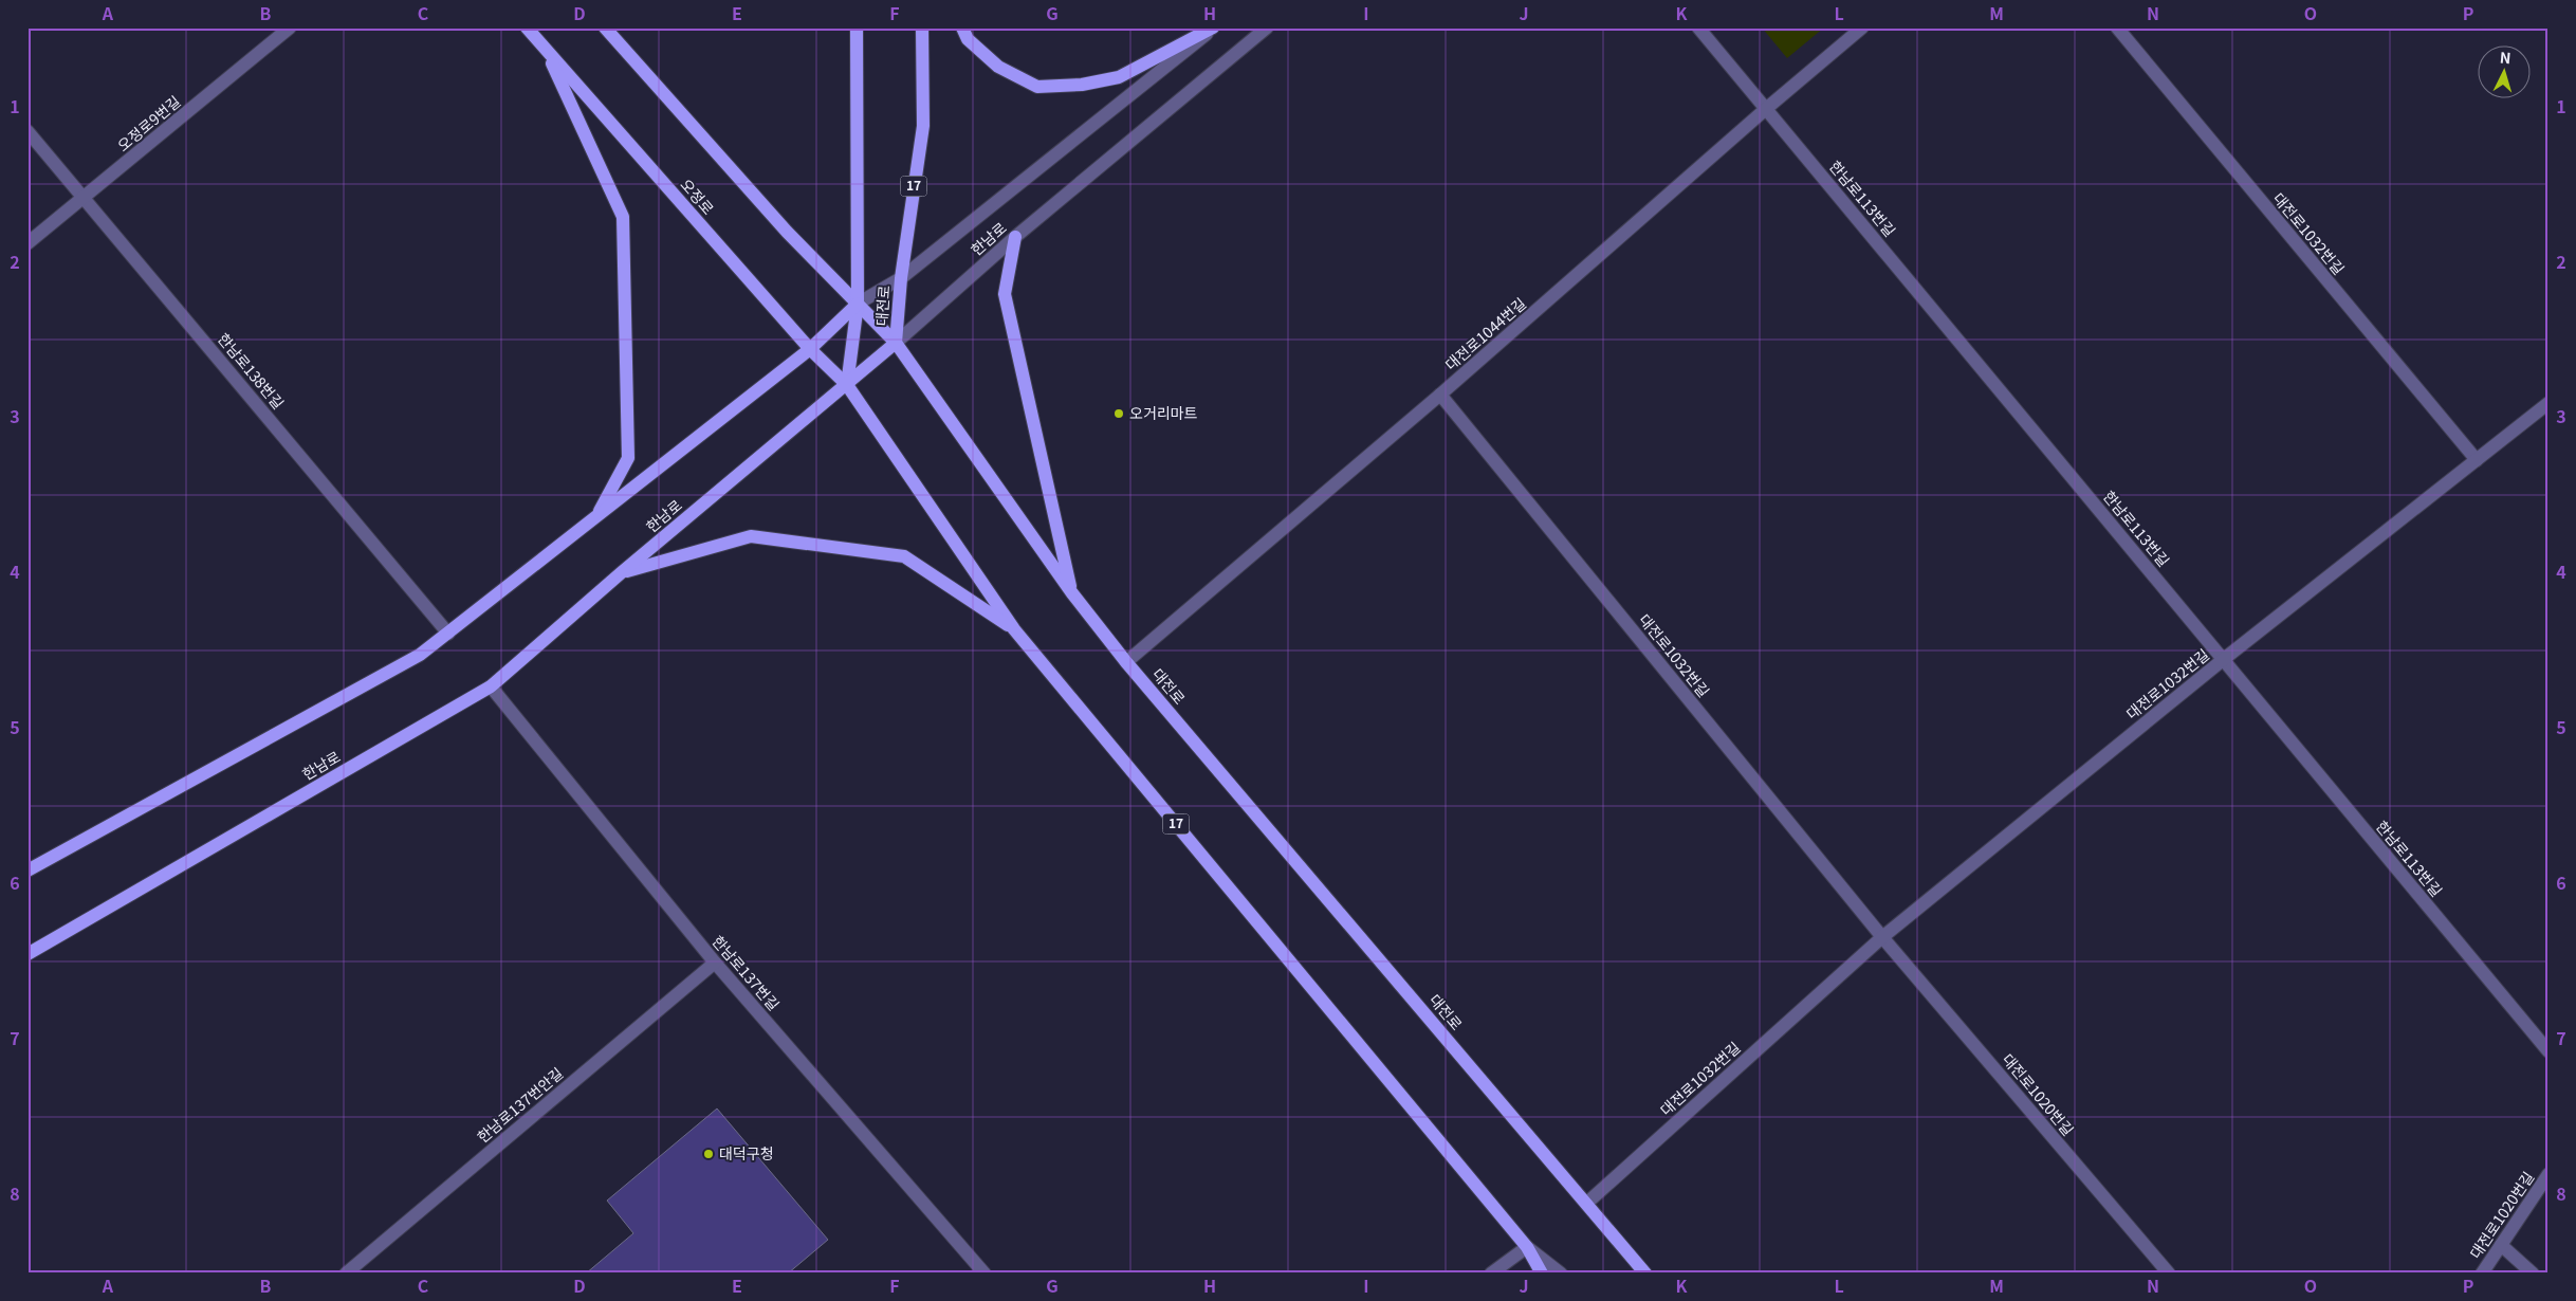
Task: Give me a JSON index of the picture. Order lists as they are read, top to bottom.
{
  "streets": {
    "main road": [
      "17",
      "오정로",
      "한남로",
      "대전로"
    ],
    "street": [
      "오정로9번길",
      "한남로113번길",
      "대전로1032번길",
      "대전로1044번길",
      "한남로138번길",
      "한남로137번길",
      "대전로1020번길",
      "한남로137번안길"
    ]
  },
  "crossings": [
    ["오정로9번길", "한남로138번길"],
    ["17", "오정로"],
    ["17", "한남로"],
    ["17", "대전로"],
    ["오정로", "한남로"],
    ["오정로", "대전로"],
    ["한남로113번길", "대전로1032번길"],
    ["한남로113번길", "대전로1044번길"],
    ["대전로1032번길", "대전로"],
    ["대전로1032번길", "대전로1044번길"],
    ["대전로1032번길", "대전로1020번길"],
    ["한남로", "대전로"],
    ["한남로", "한남로138번길"],
    ["한남로", "한남로137번길"],
    ["대전로", "대전로1044번길"],
    ["한남로137번길", "한남로137번안길"]
  ],
  "places": ["오거리마트", "대덕구청"],
  "north": "top",
  "grid": {
    "columns": [
      "A",
      "B",
      "C",
      "D",
      "E",
      "F",
      "G",
      "H",
      "I",
      "J",
      "K",
      "L",
      "M",
      "N",
      "O",
      "P"
    ],
    "rows": [
      "1",
      "2",
      "3",
      "4",
      "5",
      "6",
      "7",
      "8"
    ]
  }
}
